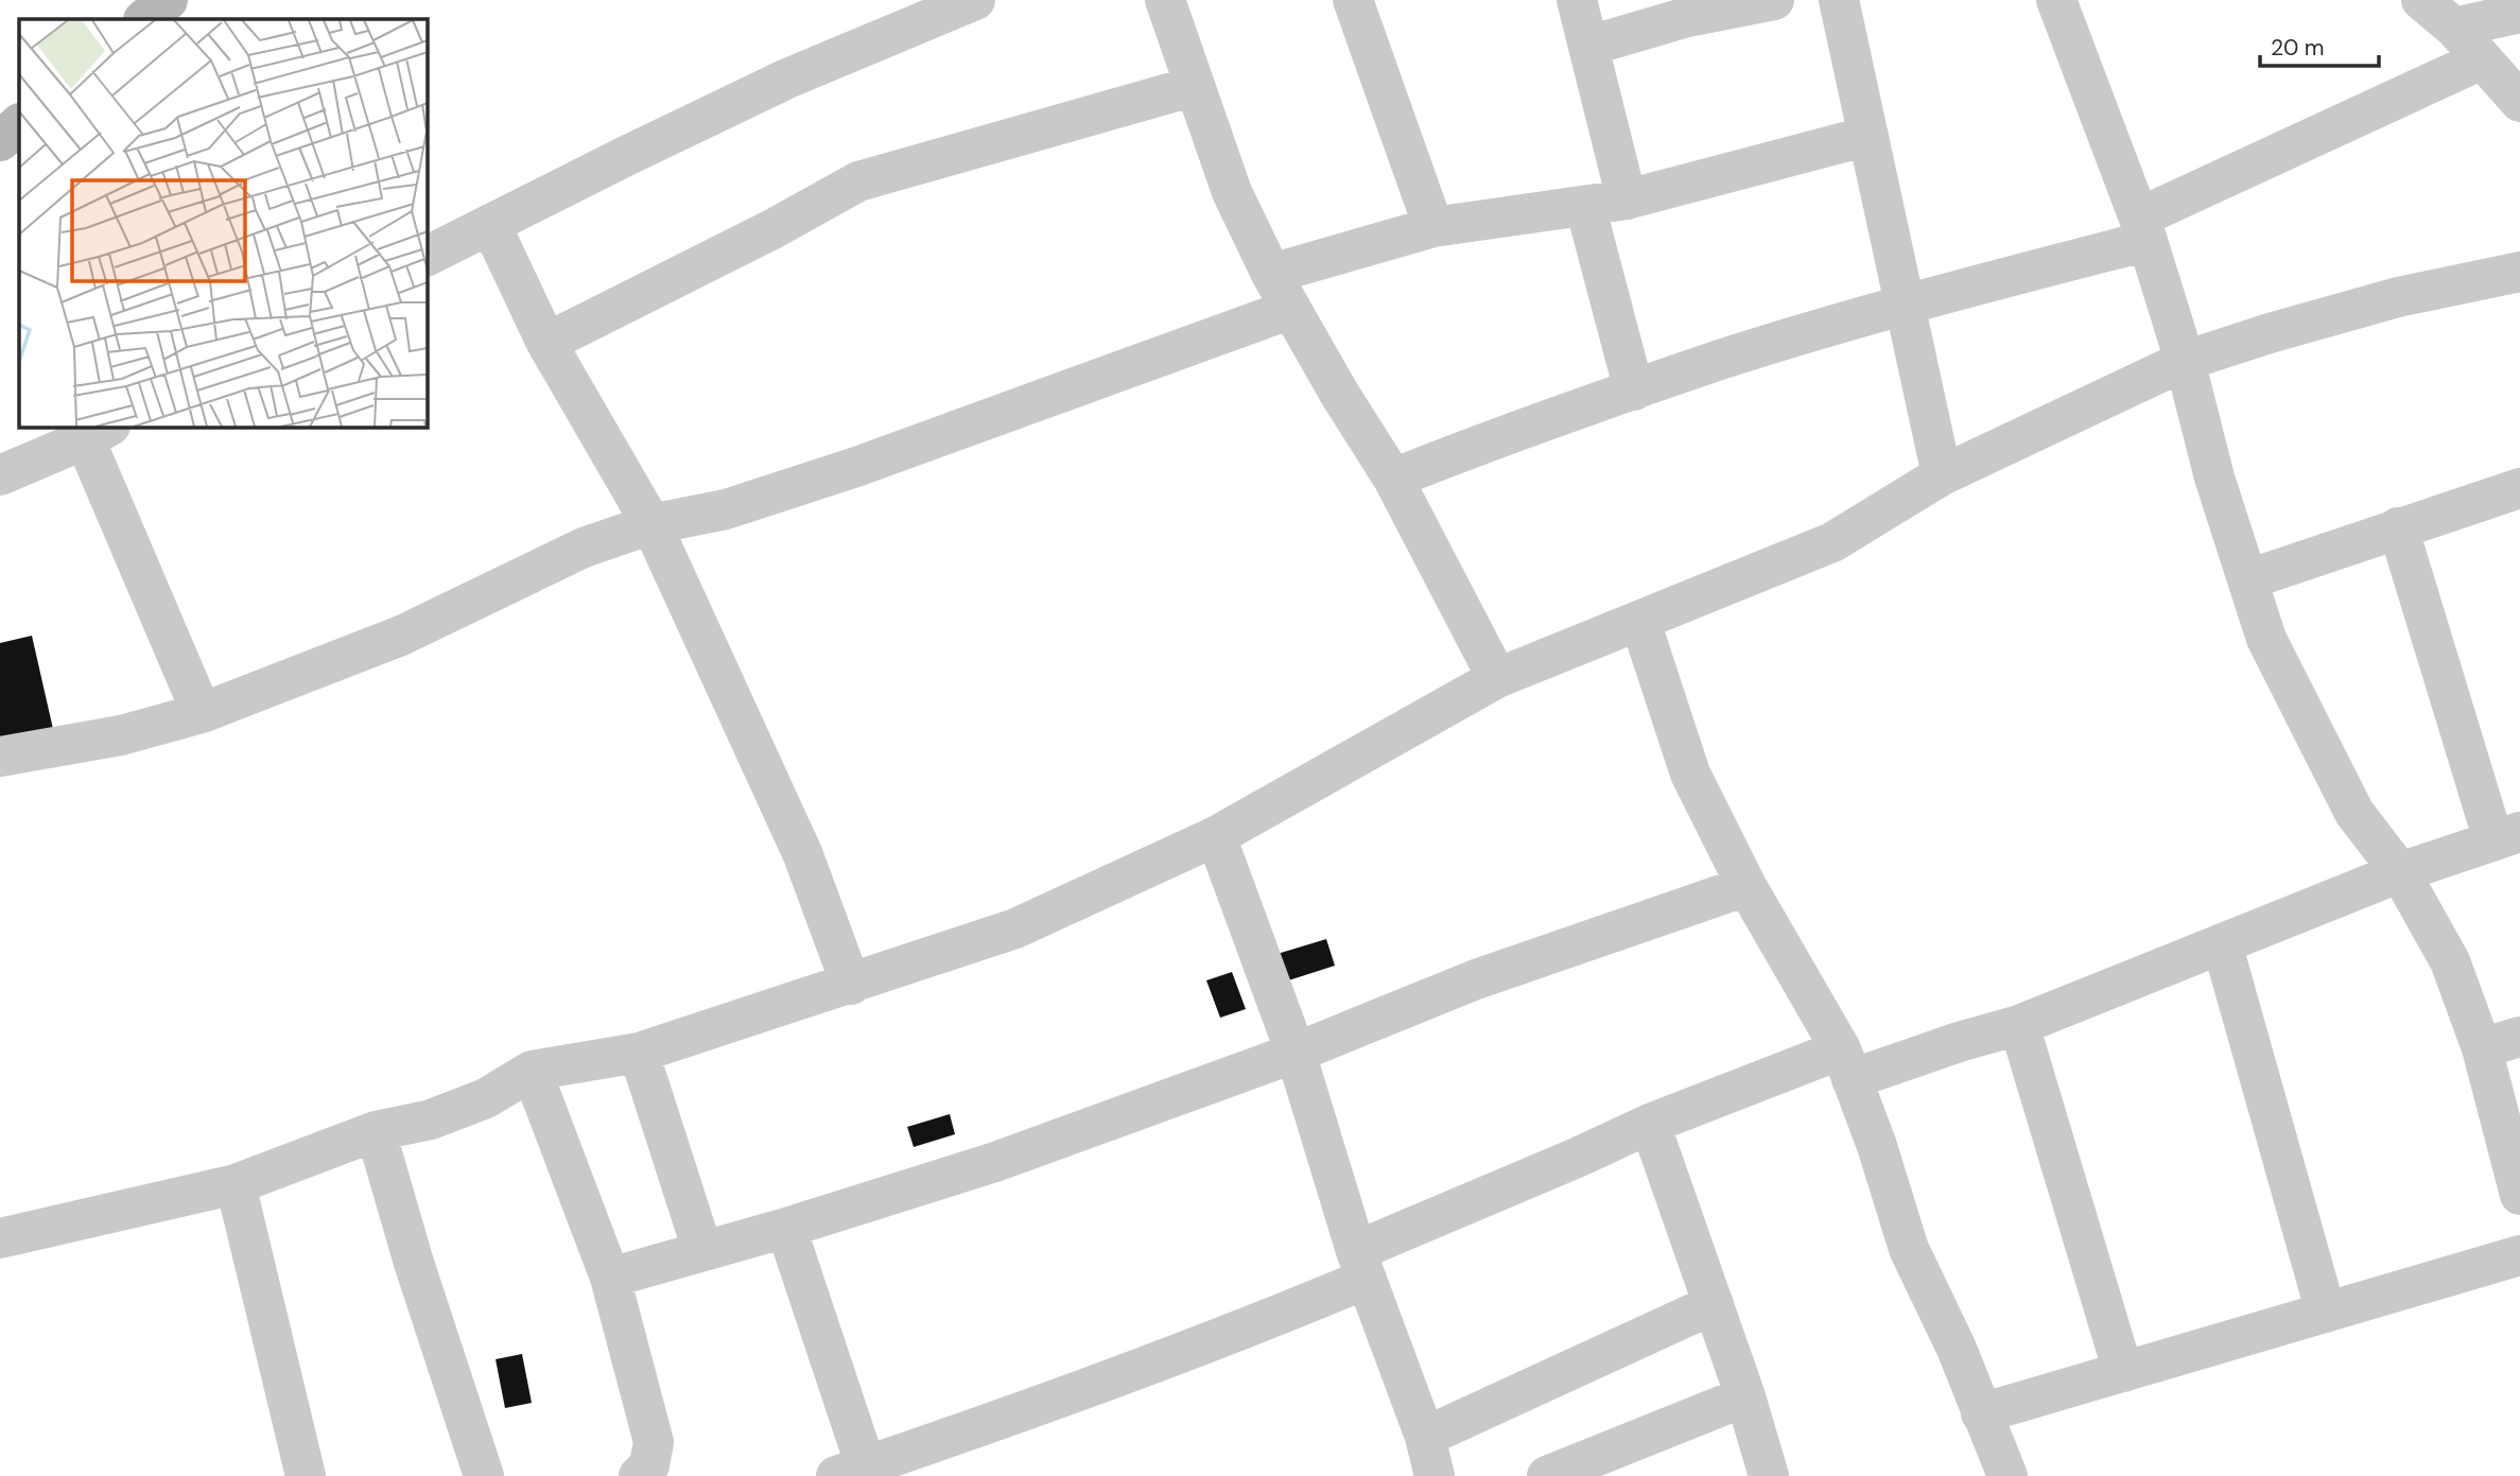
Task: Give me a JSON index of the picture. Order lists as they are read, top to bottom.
{
  "scale_bar": "20 m"
}
